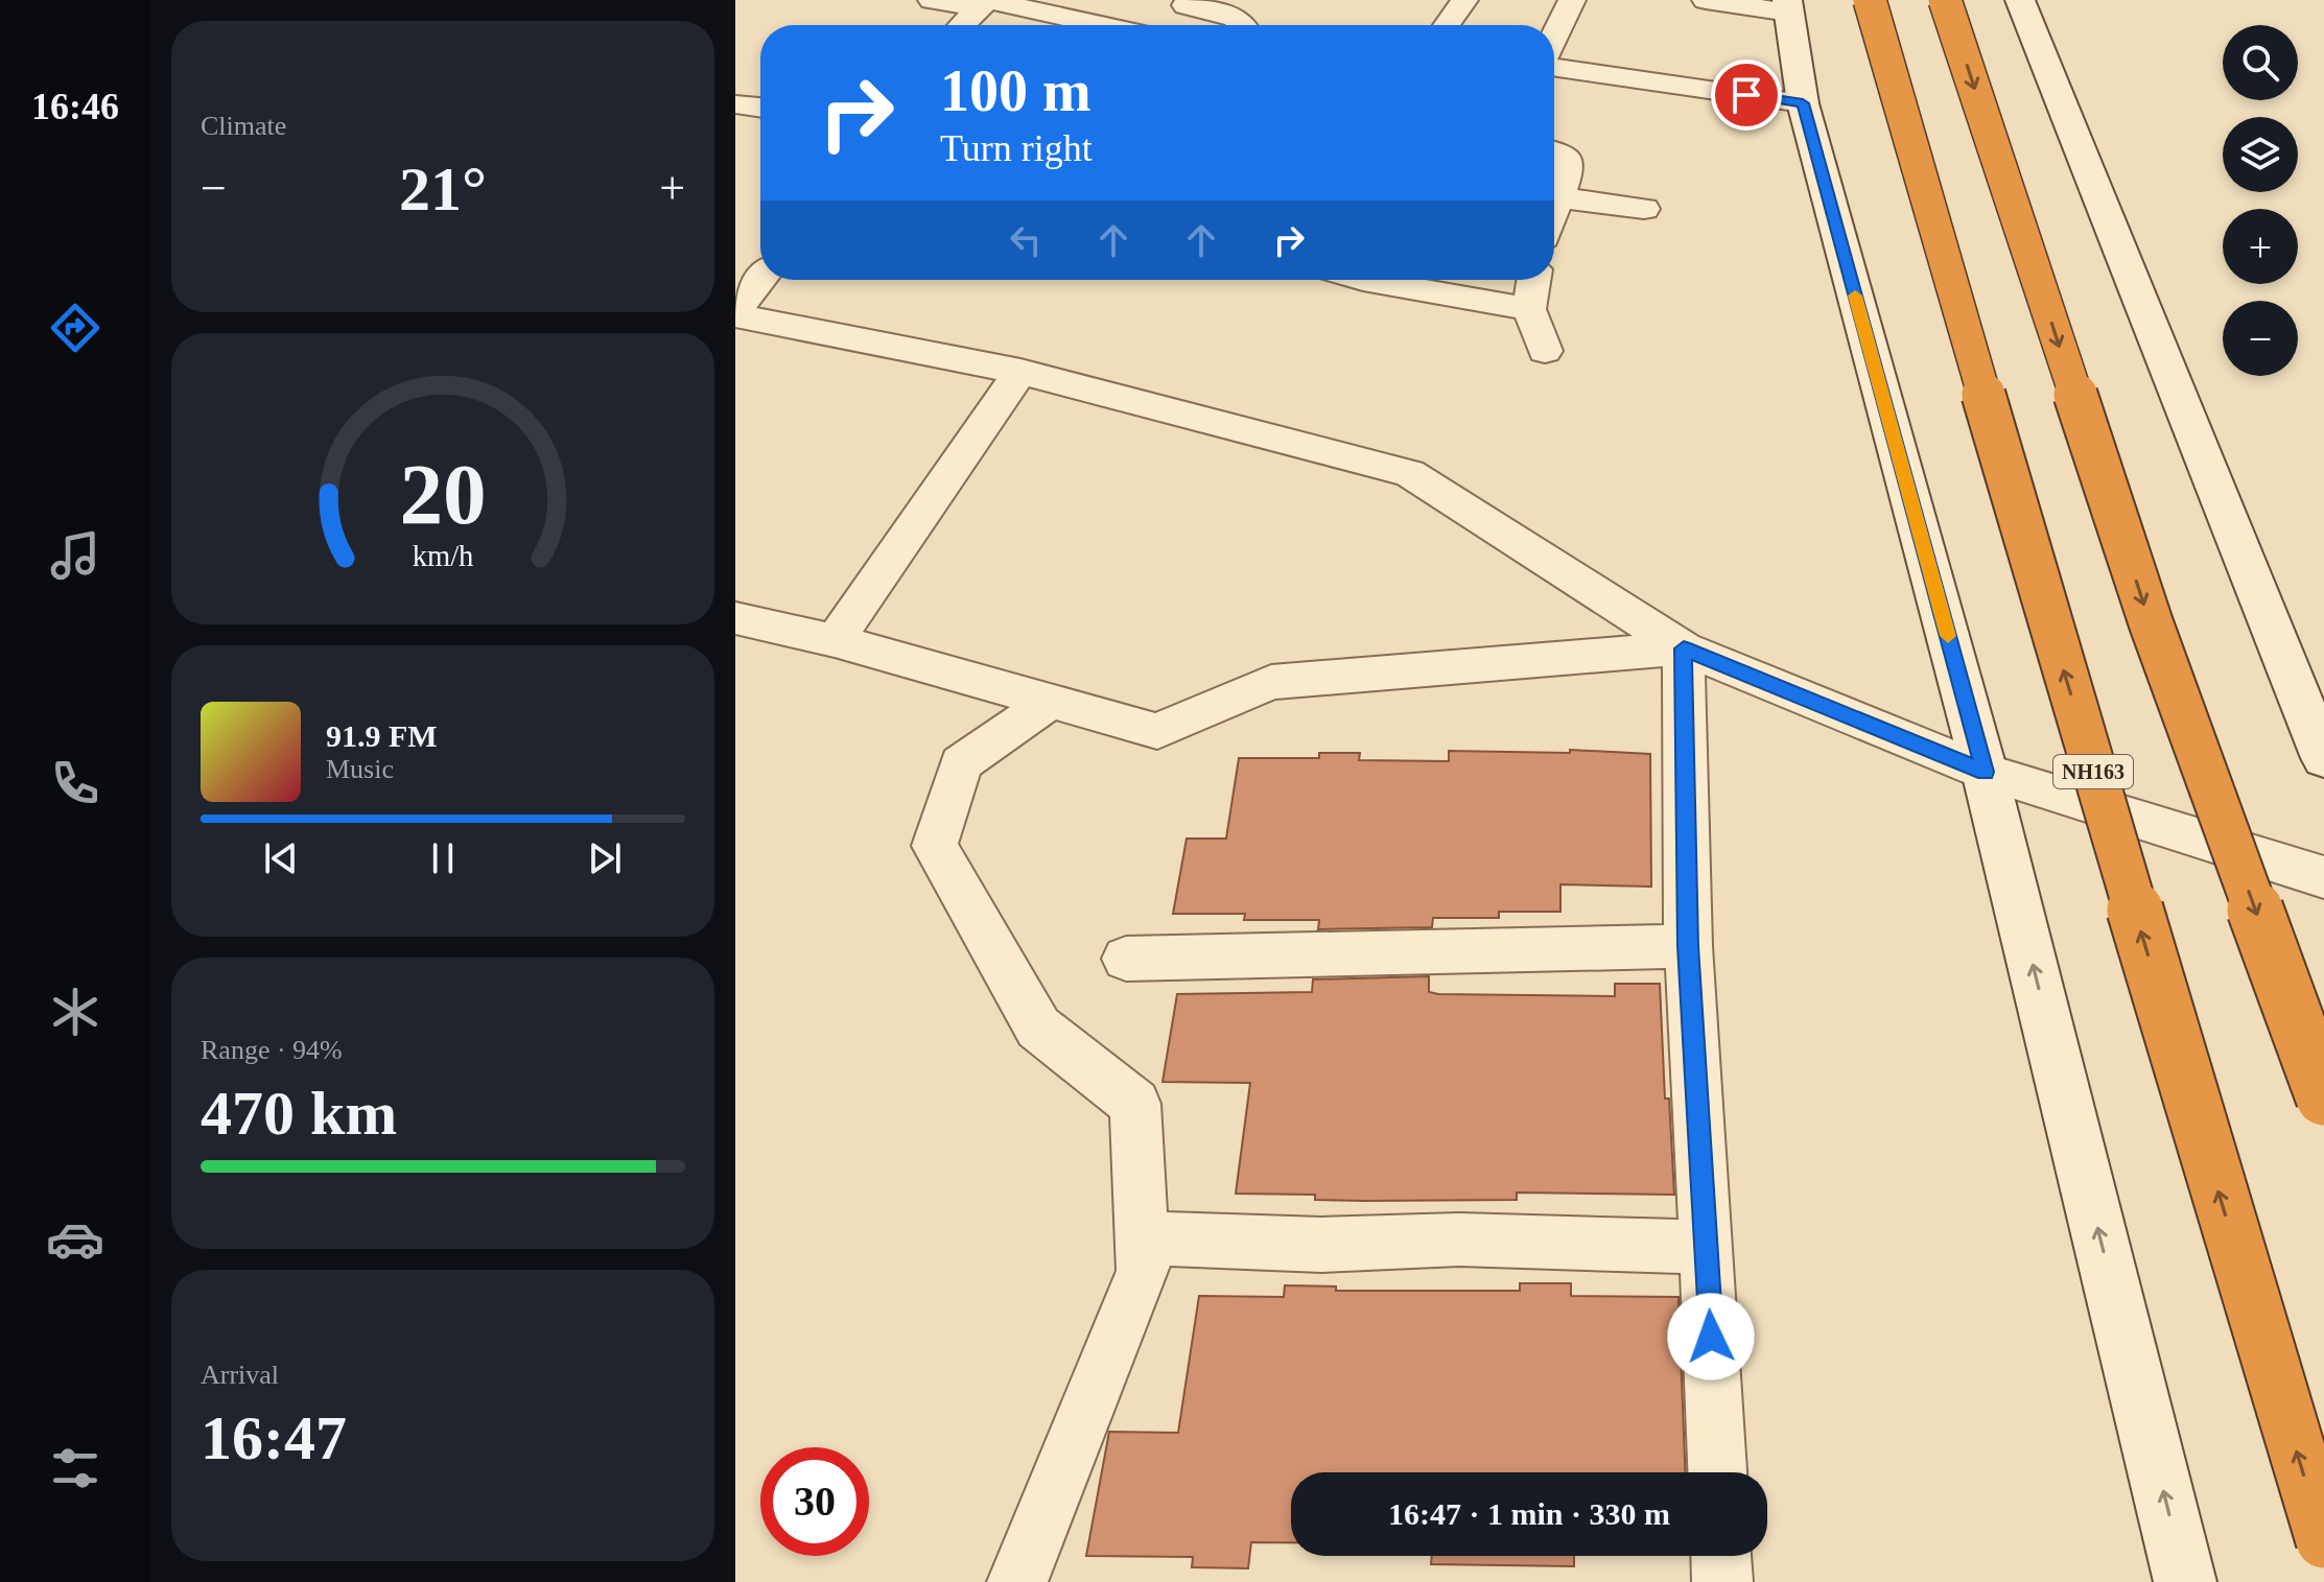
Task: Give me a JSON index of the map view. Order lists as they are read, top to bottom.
{
  "streets": {
    "highway": ["NH163"]
  },
  "page": {
    "tabs": "16:46",
    "tile": [
      "Climate",
      ["Range · 94%", "470 km"],
      ["Arrival", "16:47"]
    ],
    "map_buttons": ["+", "−"],
    "turn": ["100 m", "Turn right"],
    "heat": ["−", "21°", "+"],
    "song": ["91.9 FM", "Music"],
    "limit": "30",
    "trip": "16:47 · 1 min · 330 m",
    "gauge": ["20", "km/h"]
  }
}
